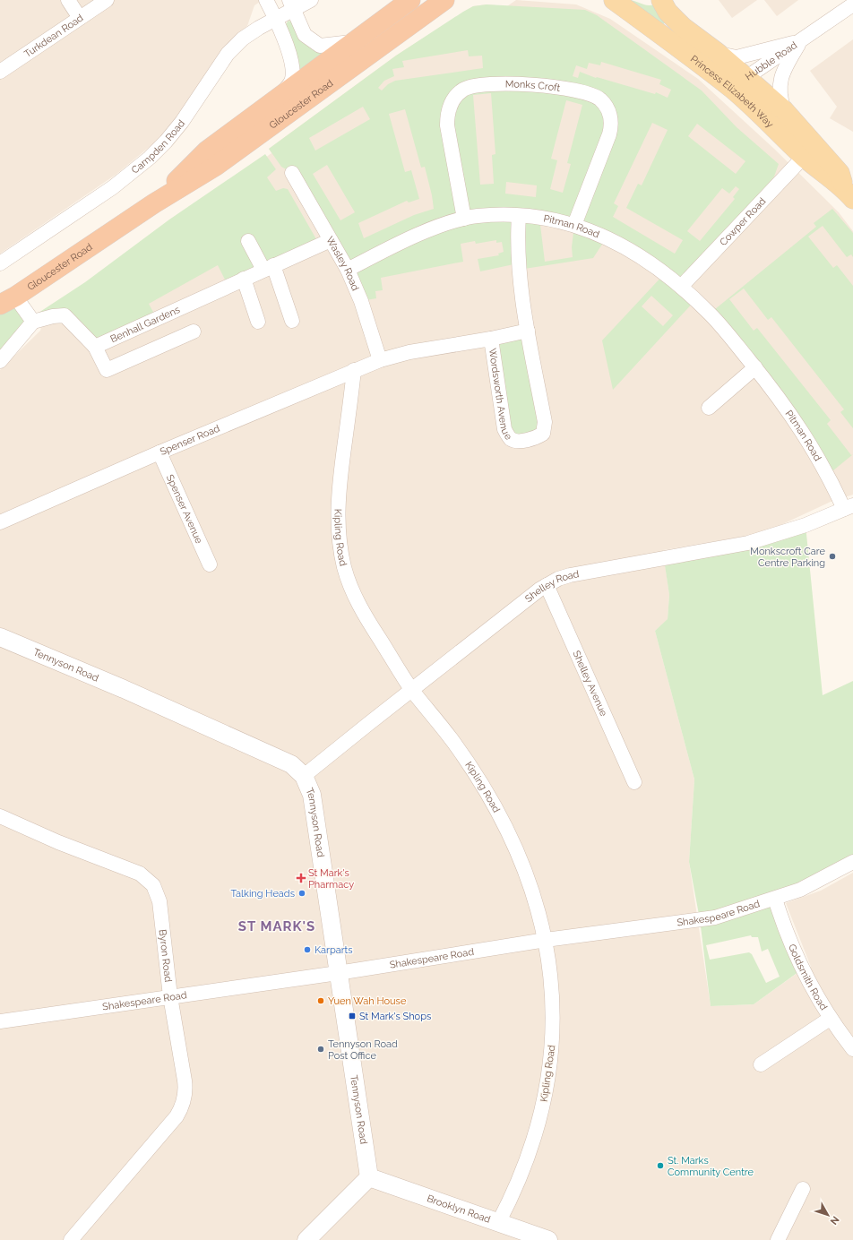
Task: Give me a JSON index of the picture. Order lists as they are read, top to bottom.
{
  "streets": {
    "highway": ["Gloucester Road"],
    "main road": ["Princess Elizabeth Way"],
    "street": [
      "Turkdean Road",
      "Hubble Road",
      "Monks Croft",
      "Campden Road",
      "Cowper Road",
      "Pitman Road",
      "Wasley Road",
      "Benhall Gardens",
      "Wordsworth Avenue",
      "Spenser Road",
      "Spenser Avenue",
      "Kipling Road",
      "Shelley Road",
      "Tennyson Road",
      "Shelley Avenue",
      "Shakespeare Road",
      "Byron Road",
      "Goldsmith Road",
      "Brooklyn Road"
    ]
  },
  "crossings": [
    ["Hubble Road", "Princess Elizabeth Way"],
    ["Monks Croft", "Pitman Road"],
    ["Princess Elizabeth Way", "Cowper Road"],
    ["Cowper Road", "Pitman Road"],
    ["Pitman Road", "Wasley Road"],
    ["Pitman Road", "Wordsworth Avenue"],
    ["Pitman Road", "Shelley Road"],
    ["Wasley Road", "Benhall Gardens"],
    ["Wasley Road", "Wordsworth Avenue"],
    ["Wasley Road", "Spenser Road"],
    ["Wordsworth Avenue", "Spenser Road"],
    ["Spenser Road", "Spenser Avenue"],
    ["Spenser Road", "Kipling Road"],
    ["Kipling Road", "Shelley Road"],
    ["Kipling Road", "Shakespeare Road"],
    ["Kipling Road", "Brooklyn Road"],
    ["Shelley Road", "Tennyson Road"],
    ["Shelley Road", "Shelley Avenue"],
    ["Tennyson Road", "Shakespeare Road"],
    ["Tennyson Road", "Brooklyn Road"],
    ["Shakespeare Road", "Byron Road"],
    ["Shakespeare Road", "Goldsmith Road"]
  ],
  "districts": ["ST MARK'S"],
  "places": {
    "other": [
      "Monkscroft Care Centre Parking",
      "Talking Heads",
      "Karparts",
      "Yuen Wah House",
      "Tennyson Road Post Office",
      "St. Marks Community Centre"
    ],
    "health": ["St Mark's Pharmacy"],
    "transit": ["St Mark's Shops"]
  },
  "north": "bottom right"
}
